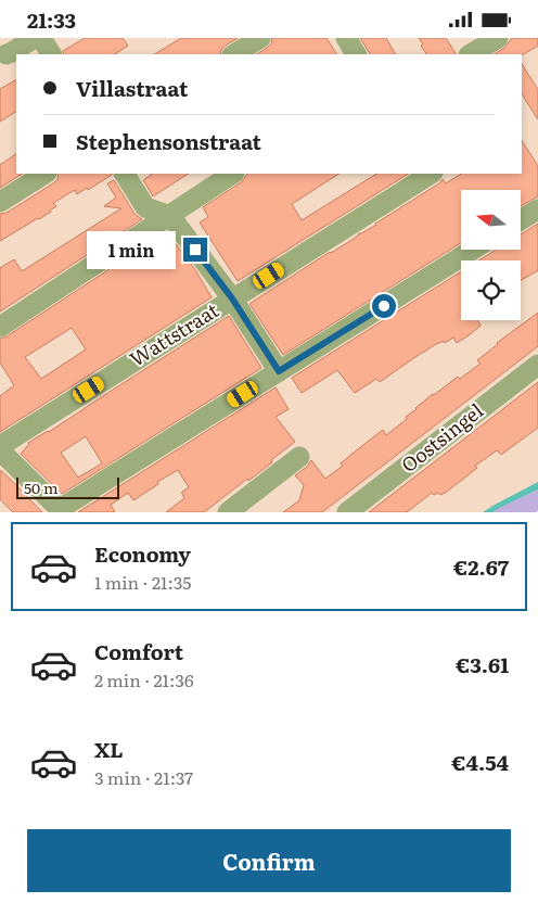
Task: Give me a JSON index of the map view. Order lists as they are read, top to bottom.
{
  "streets": {
    "street": ["Wattstraat", "Oostsingel"]
  },
  "scale_bar": "50 m",
  "north": "left",
  "page": {
    "status": "21:33",
    "banner": ["Villastraat", "Stephensonstraat"],
    "bubble": "1 min",
    "scale": "50 m",
    "list": [
      {
        "name": "Economy",
        "note": "1 min · 21:35",
        "value": "€2.67"
      },
      {
        "name": "Comfort",
        "note": "2 min · 21:36",
        "value": "€3.61"
      },
      {
        "name": "XL",
        "note": "3 min · 21:37",
        "value": "€4.54"
      }
    ],
    "buttons": "Confirm"
  }
}
